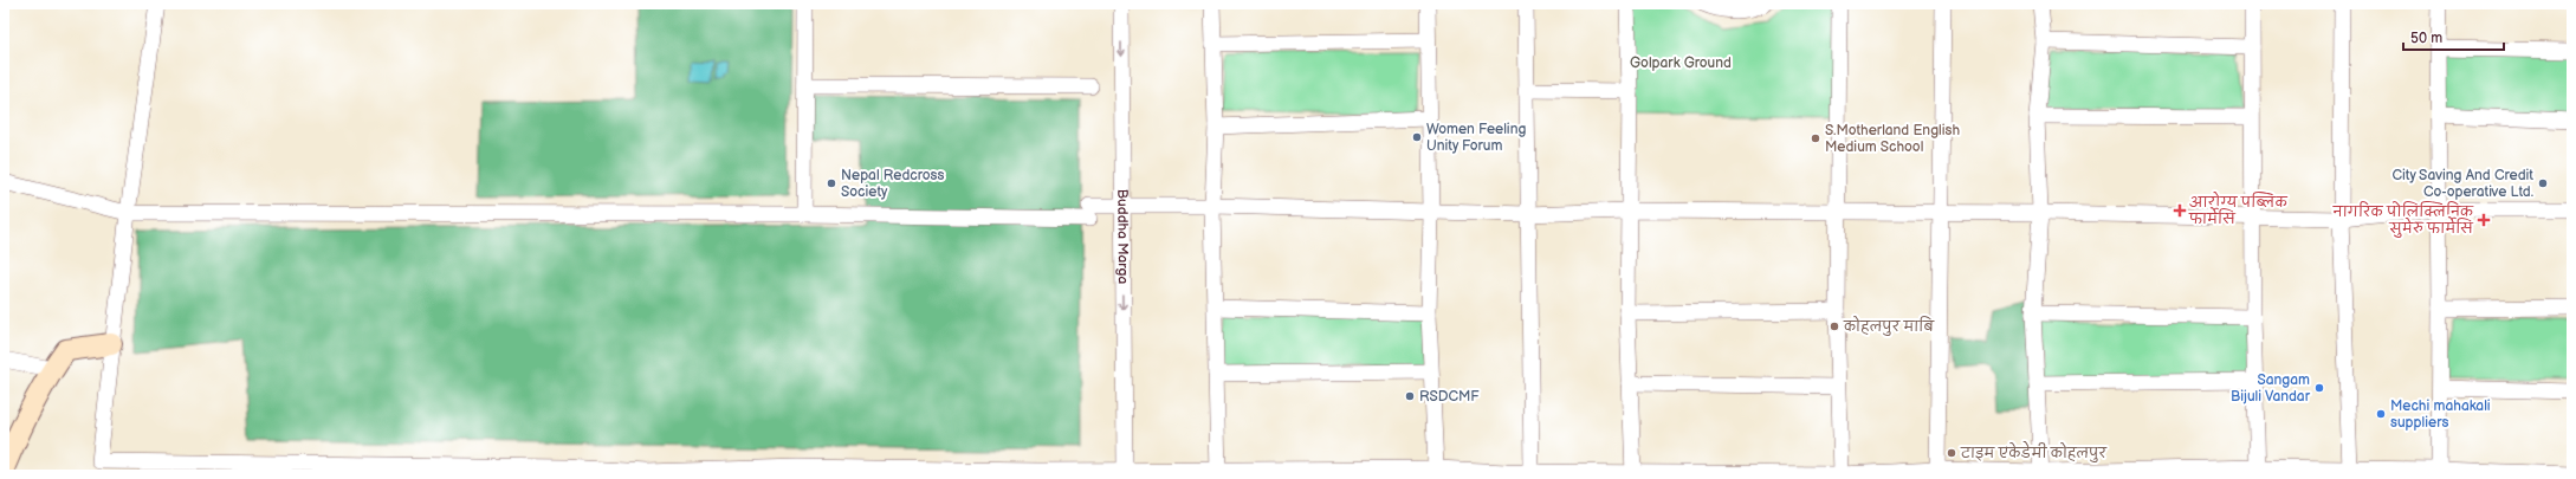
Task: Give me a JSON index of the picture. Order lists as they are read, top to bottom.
{
  "streets": {
    "street": ["Buddha Marga"]
  },
  "parks": ["Golpark Ground"],
  "places": {
    "other": [
      "Women Feeling Unity Forum",
      "S.Motherland English Medium School",
      "Nepal Redcross Society",
      "City Saving And Credit Co-operative Ltd.",
      "कोहलपुर माबि",
      "Sangam Bijuli Vandar",
      "RSDCMF",
      "Mechi mahakali suppliers",
      "टाइम एकेडेमी कोहलपुर"
    ],
    "health": ["आरोग्य पब्लिक फार्मेसि", "नागरिक पोलिक्लिनिक सुमेरु फार्मेसि"]
  },
  "scale_bar": "50 m"
}
